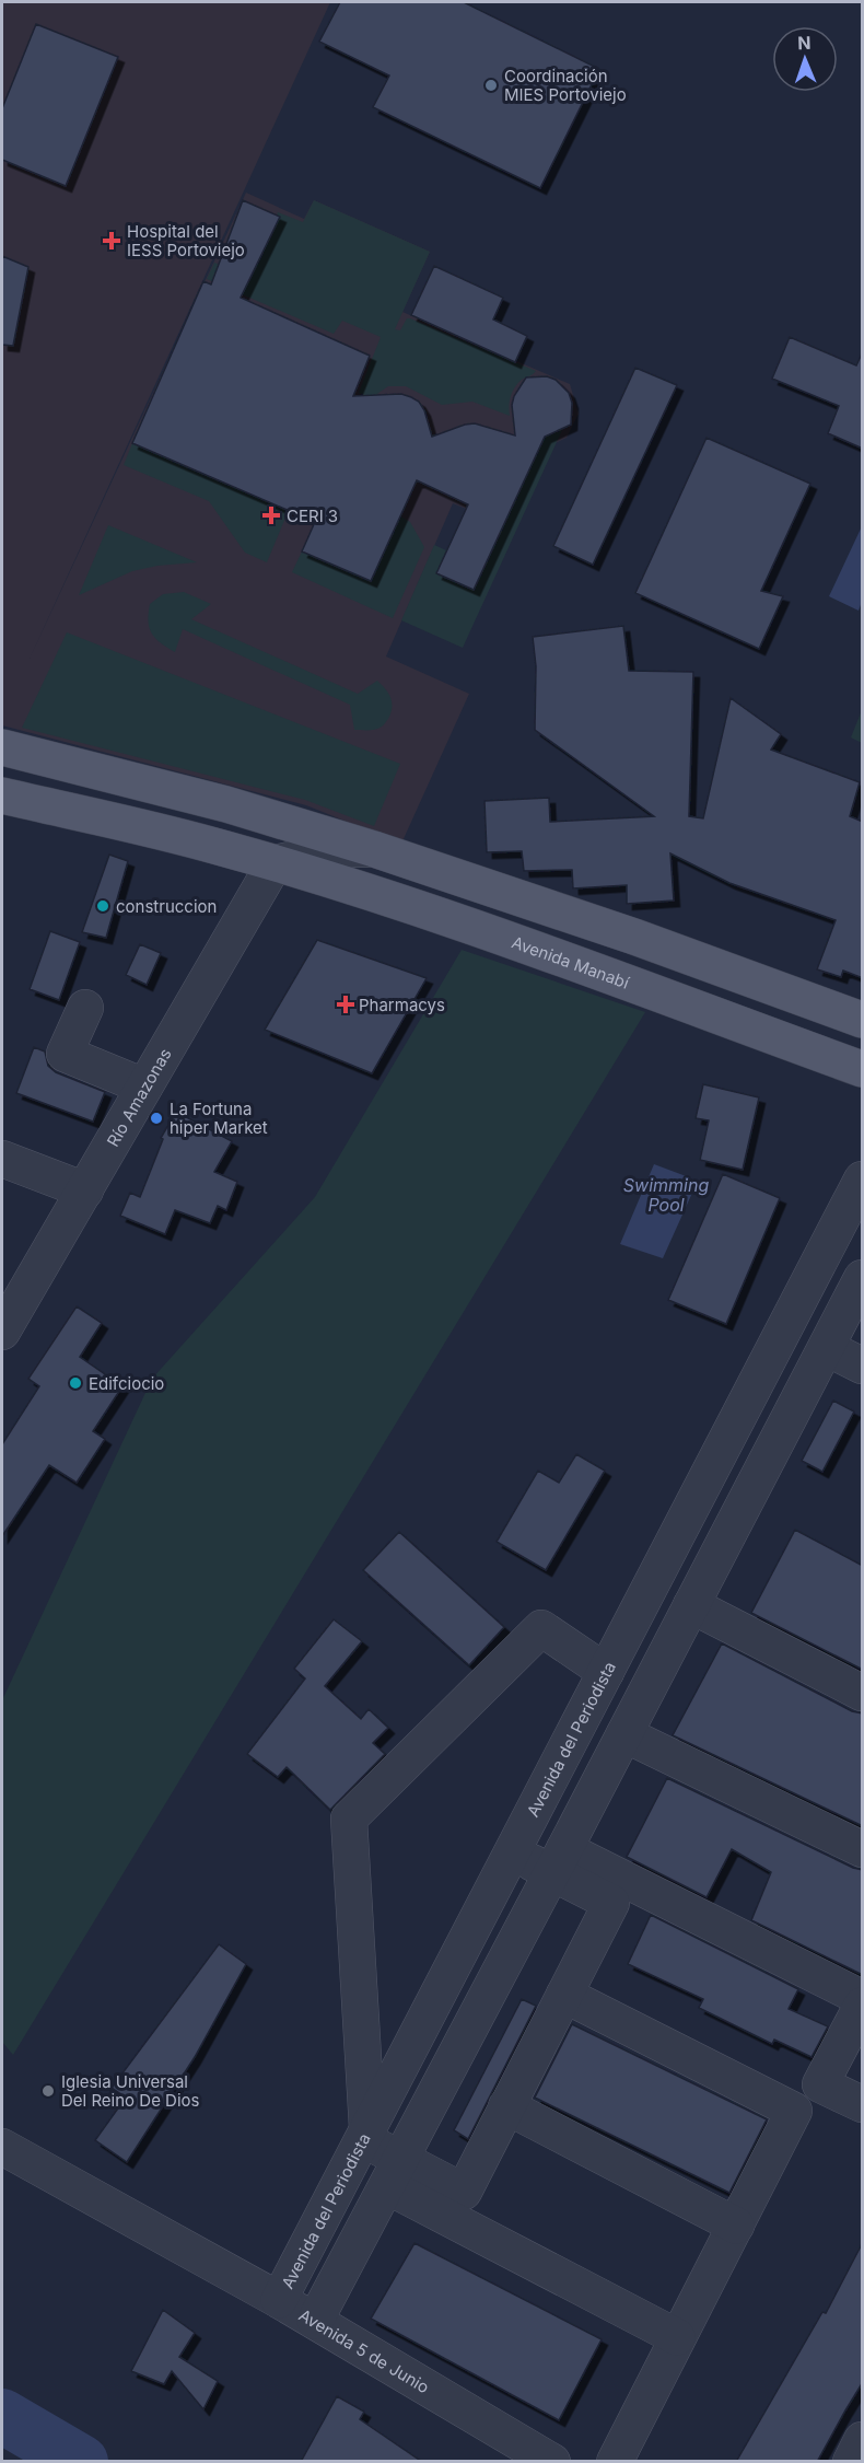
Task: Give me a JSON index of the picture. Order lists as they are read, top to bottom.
{
  "streets": {
    "main road": ["Avenida Manabí"],
    "street": ["Río Amazonas", "Avenida del Periodista", "Avenida 5 de Junio"]
  },
  "crossings": [
    ["Avenida Manabí", "Río Amazonas"],
    ["Avenida del Periodista", "Avenida 5 de Junio"]
  ],
  "water": ["Swimming Pool"],
  "places": {
    "other": [
      "Coordinación MIES Portoviejo",
      "construccion",
      "La Fortuna hiper Market",
      "Edifciocio",
      "Iglesia Universal Del Reino De Dios"
    ],
    "health": ["Hospital del IESS Portoviejo", "CERI 3", "Pharmacys"]
  },
  "north": "top"
}
